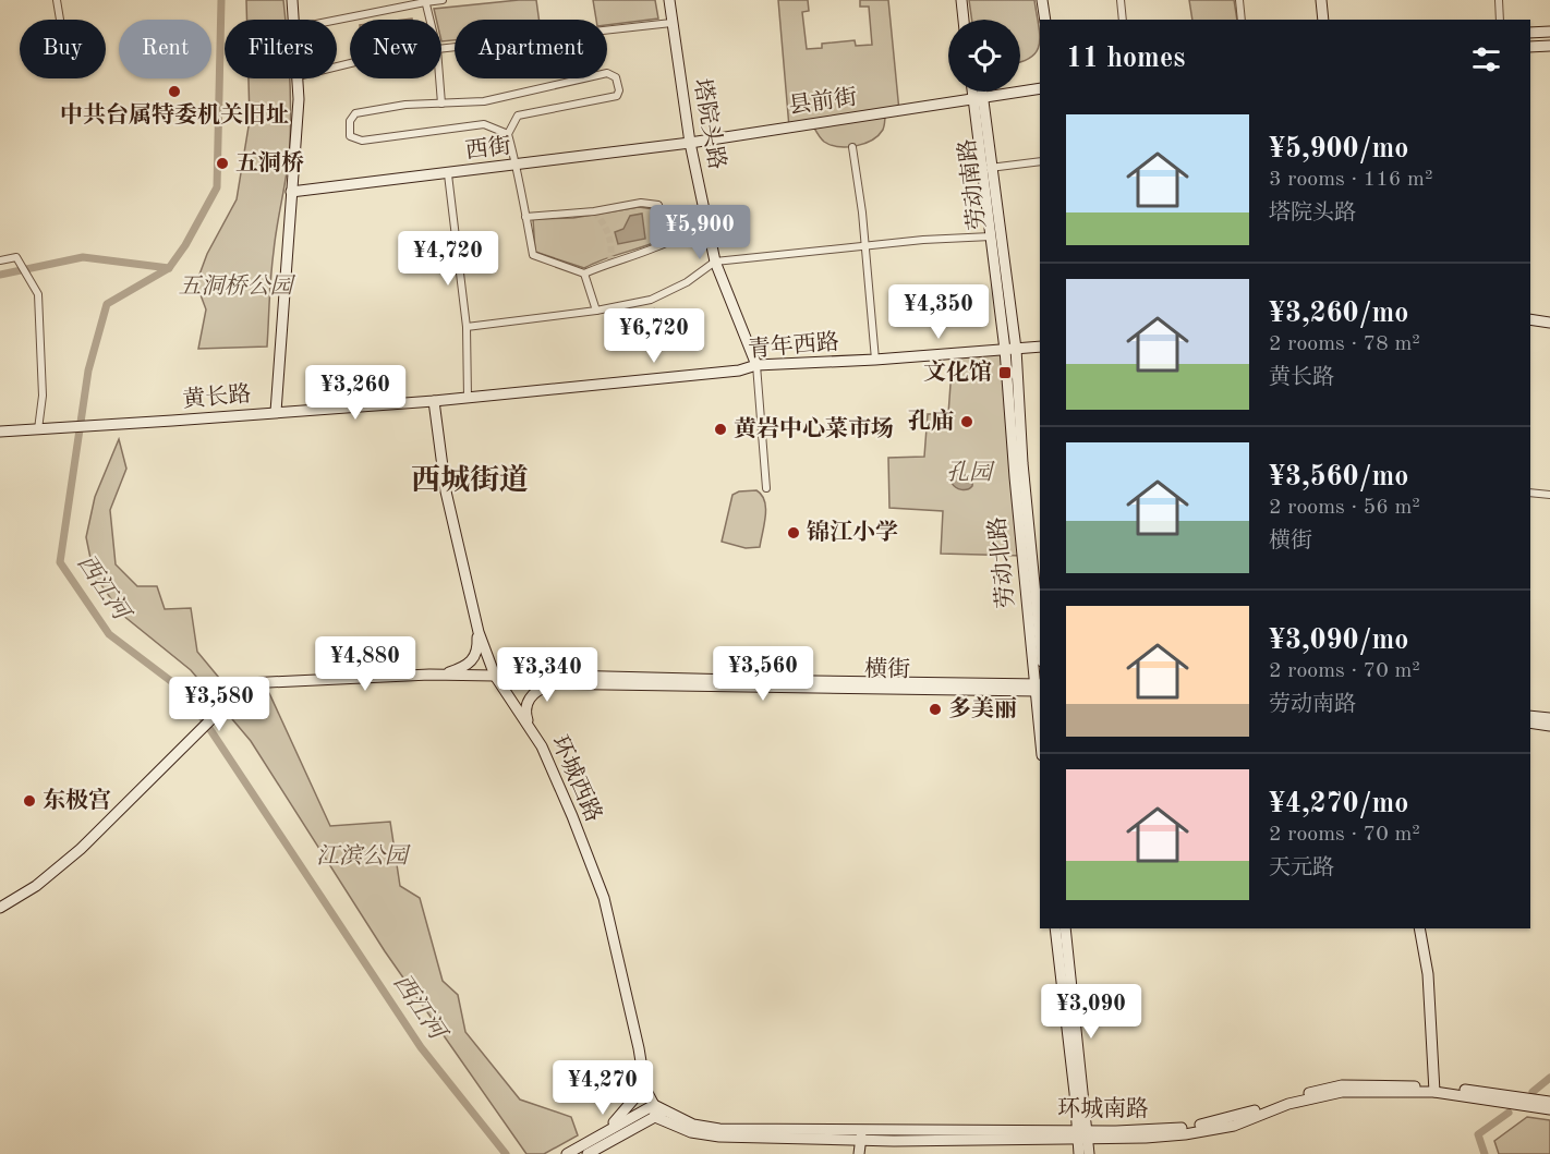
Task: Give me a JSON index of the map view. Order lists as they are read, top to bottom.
{
  "streets": {
    "main road": [
      "县前街",
      "塔院头路",
      "西街",
      "劳动南路",
      "青年西路",
      "黄长路",
      "劳动北路",
      "横街",
      "环城西路",
      "环城南路"
    ]
  },
  "crossings": [
    ["县前街", "塔院头路"],
    ["县前街", "西街"],
    ["县前街", "劳动北路"],
    ["塔院头路", "西街"],
    ["塔院头路", "青年西路"],
    ["劳动南路", "青年西路"],
    ["劳动南路", "劳动北路"],
    ["青年西路", "黄长路"],
    ["青年西路", "劳动北路"],
    ["青年西路", "环城西路"],
    ["黄长路", "环城西路"],
    ["劳动北路", "横街"],
    ["横街", "环城西路"],
    ["环城西路", "环城南路"]
  ],
  "districts": ["西城街道"],
  "water": ["西江河"],
  "parks": ["五洞桥公园", "孔园", "江滨公园"],
  "places": {
    "other": [
      "中共台属特委机关旧址",
      "五洞桥",
      "孔庙",
      "黄岩中心菜市场",
      "锦江小学",
      "多美丽",
      "东极宫"
    ],
    "transit": ["文化馆"]
  },
  "page": {
    "chip": [
      "Buy",
      "Rent",
      "Filters",
      "New",
      "Apartment"
    ],
    "heading": "11 homes",
    "list": [
      {
        "name": "¥5,900/mo",
        "note": "3 rooms · 116 m² · 塔院头路"
      },
      {
        "name": "¥3,260/mo",
        "note": "2 rooms · 78 m² · 黄长路"
      },
      {
        "name": "¥3,560/mo",
        "note": "2 rooms · 56 m² · 横街"
      },
      {
        "name": "¥3,090/mo",
        "note": "2 rooms · 70 m² · 劳动南路"
      },
      {
        "name": "¥4,270/mo",
        "note": "2 rooms · 70 m² · 天元路"
      }
    ],
    "price": [
      "¥5,900",
      "¥4,720",
      "¥4,350",
      "¥6,720",
      "¥3,260",
      "¥4,880",
      "¥3,560",
      "¥3,340",
      "¥3,580",
      "¥3,090",
      "¥4,270"
    ]
  }
}
